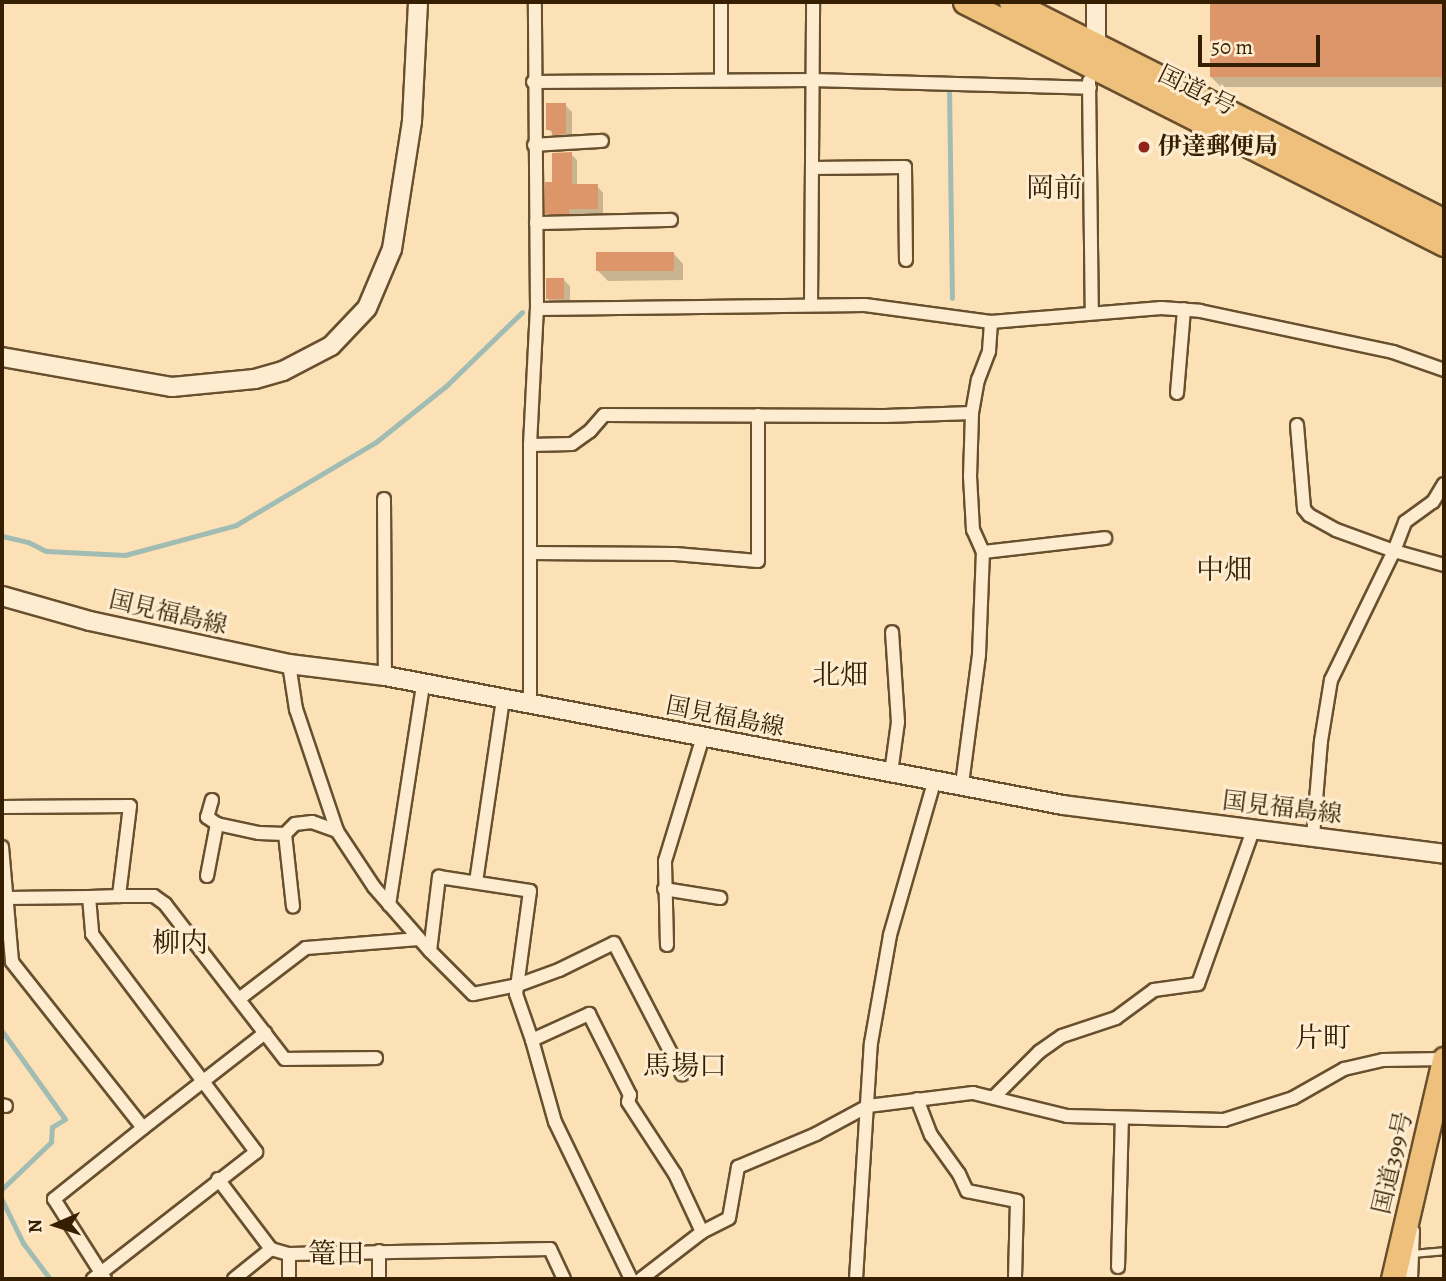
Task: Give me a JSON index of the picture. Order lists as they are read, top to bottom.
{
  "streets": {
    "highway": ["国道4号", "国道399号"],
    "main road": ["国見福島線"]
  },
  "districts": [
    "岡前",
    "中畑",
    "北畑",
    "柳内",
    "片町",
    "馬場口",
    "篭田"
  ],
  "places": ["伊達郵便局"],
  "scale_bar": "50 m",
  "north": "left"
}
